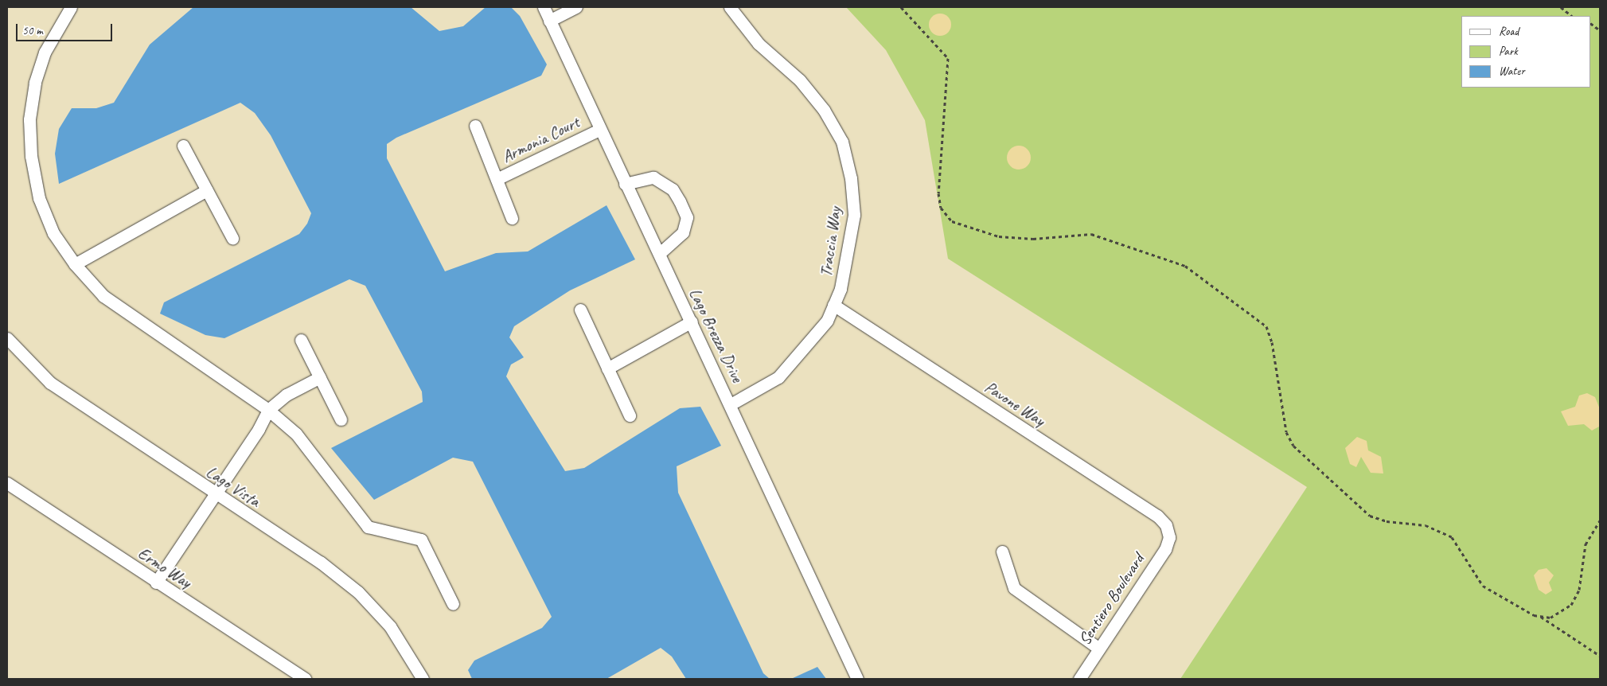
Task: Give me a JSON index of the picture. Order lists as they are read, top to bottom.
{
  "streets": {
    "street": [
      "Armonia Court",
      "Traccia Way",
      "Lago Brezza Drive",
      "Pavone Way",
      "Lago Vista",
      "Ermo Way",
      "Sentiero Boulevard"
    ]
  },
  "crossings": [
    ["Armonia Court", "Lago Brezza Drive"],
    ["Traccia Way", "Lago Brezza Drive"],
    ["Traccia Way", "Pavone Way"],
    ["Pavone Way", "Sentiero Boulevard"]
  ],
  "legend": ["Road", "Park", "Water"],
  "scale_bar": "50 m"
}
